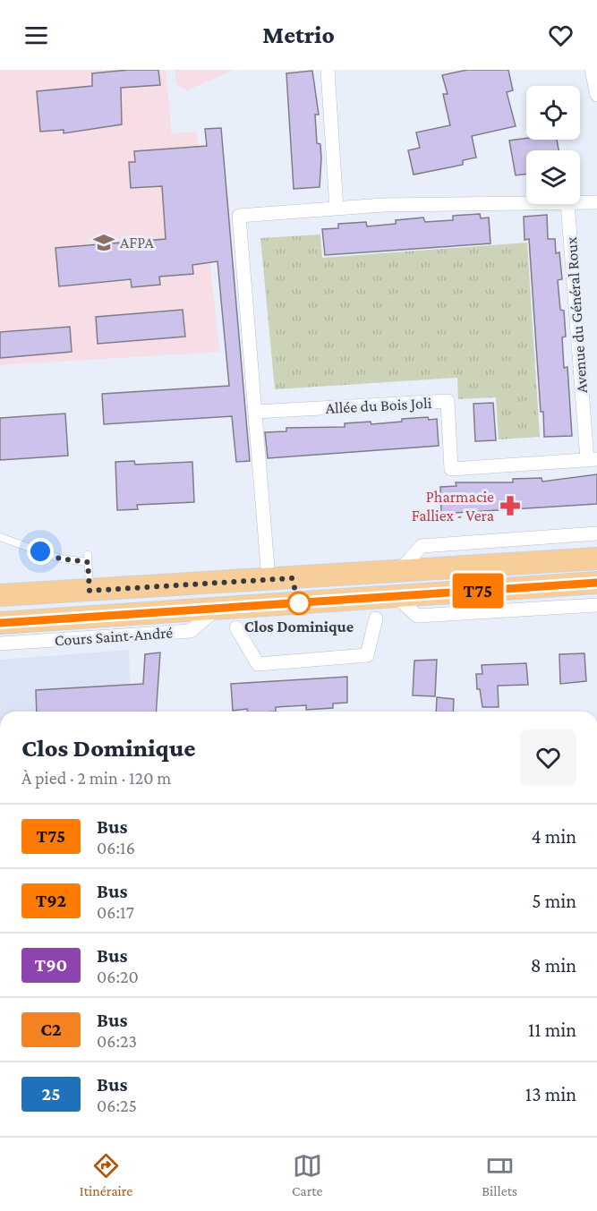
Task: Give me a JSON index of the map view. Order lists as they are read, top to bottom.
{
  "streets": {
    "main road": ["Cours Saint-André"],
    "street": ["Avenue du Général Roux", "Allée du Bois Joli"]
  },
  "crossings": [
    ["Avenue du Général Roux", "Allée du Bois Joli"]
  ],
  "places": {
    "school or university": ["AFPA"],
    "pharmacy": ["Pharmacie Falliex - Vera"],
    "other": ["Clos Dominique"]
  },
  "lines": ["bus line T75"],
  "page": {
    "header": "Metrio",
    "on_map": "T75",
    "heading": ["Clos Dominique", "À pied · 2 min · 120 m"],
    "list": [
      {
        "mark": "T75",
        "name": "Bus",
        "note": "06:16",
        "value": "4 min"
      },
      {
        "mark": "T92",
        "name": "Bus",
        "note": "06:17",
        "value": "5 min"
      },
      {
        "mark": "T90",
        "name": "Bus",
        "note": "06:20",
        "value": "8 min"
      },
      {
        "mark": "C2",
        "name": "Bus",
        "note": "06:23",
        "value": "11 min"
      },
      {
        "mark": "25",
        "name": "Bus",
        "note": "06:25",
        "value": "13 min"
      }
    ],
    "tabs": ["Itinéraire", "Carte", "Billets"]
  }
}
